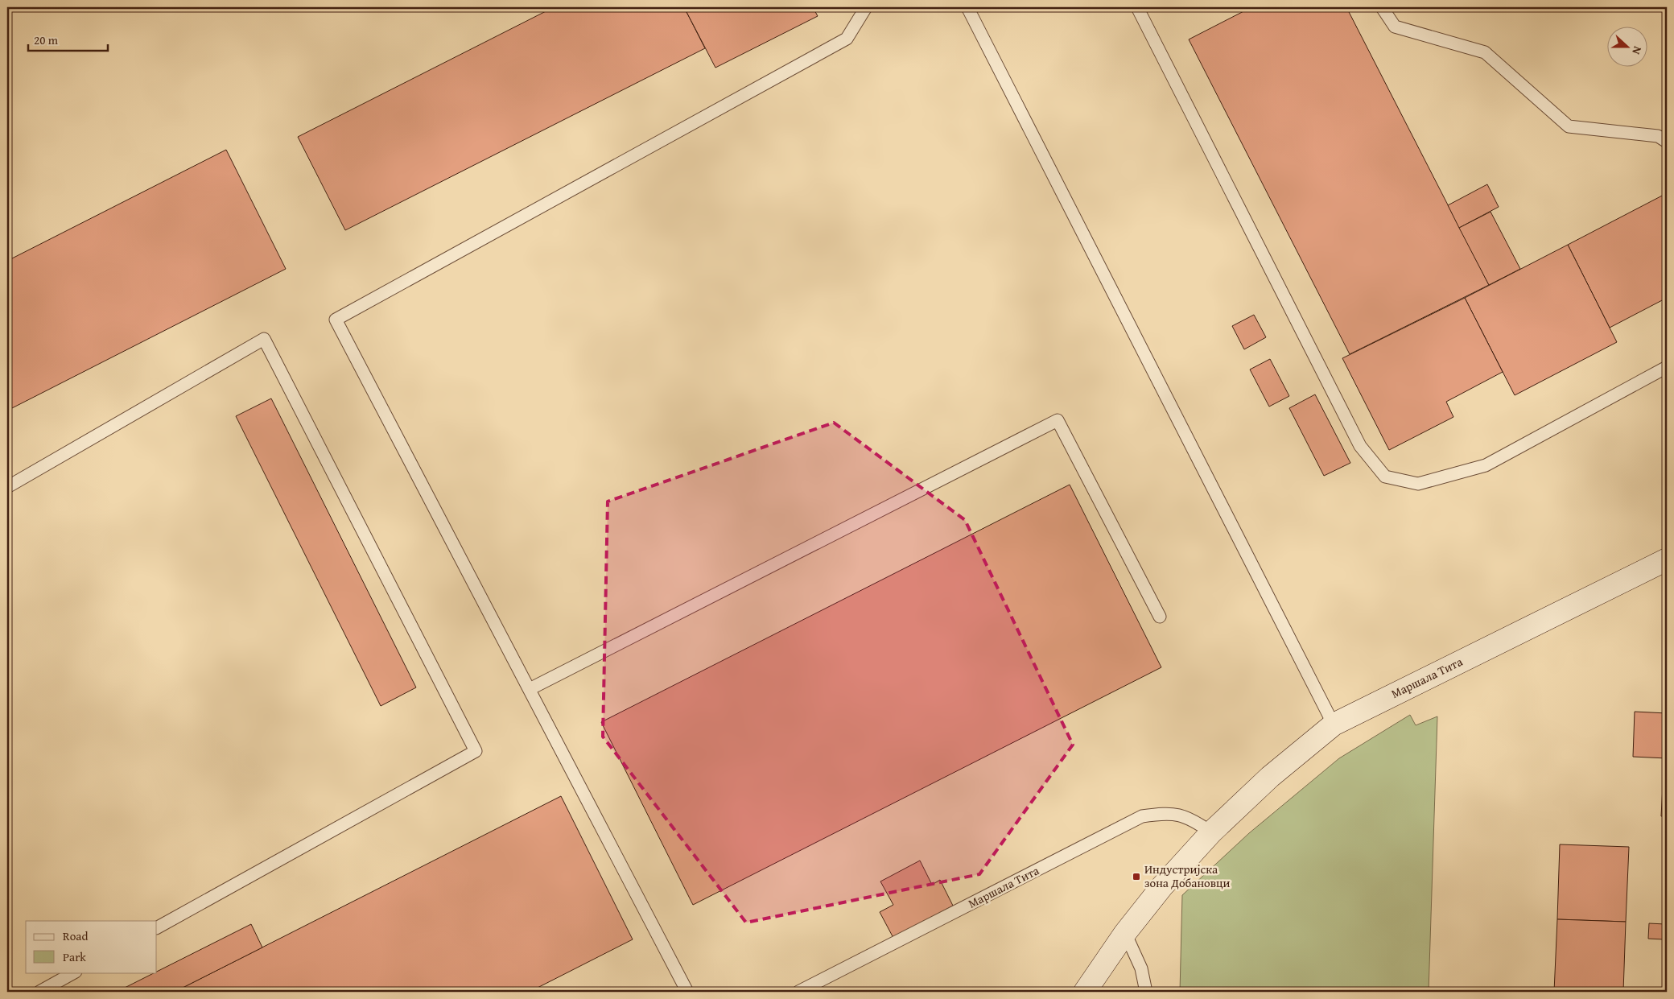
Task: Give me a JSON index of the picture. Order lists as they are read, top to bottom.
{
  "streets": {
    "main road": ["Маршала Тита"]
  },
  "places": {
    "transit": ["Индустријска зона Добановци"]
  },
  "legend": ["Road", "Park"],
  "scale_bar": "20 m",
  "north": "right"
}
